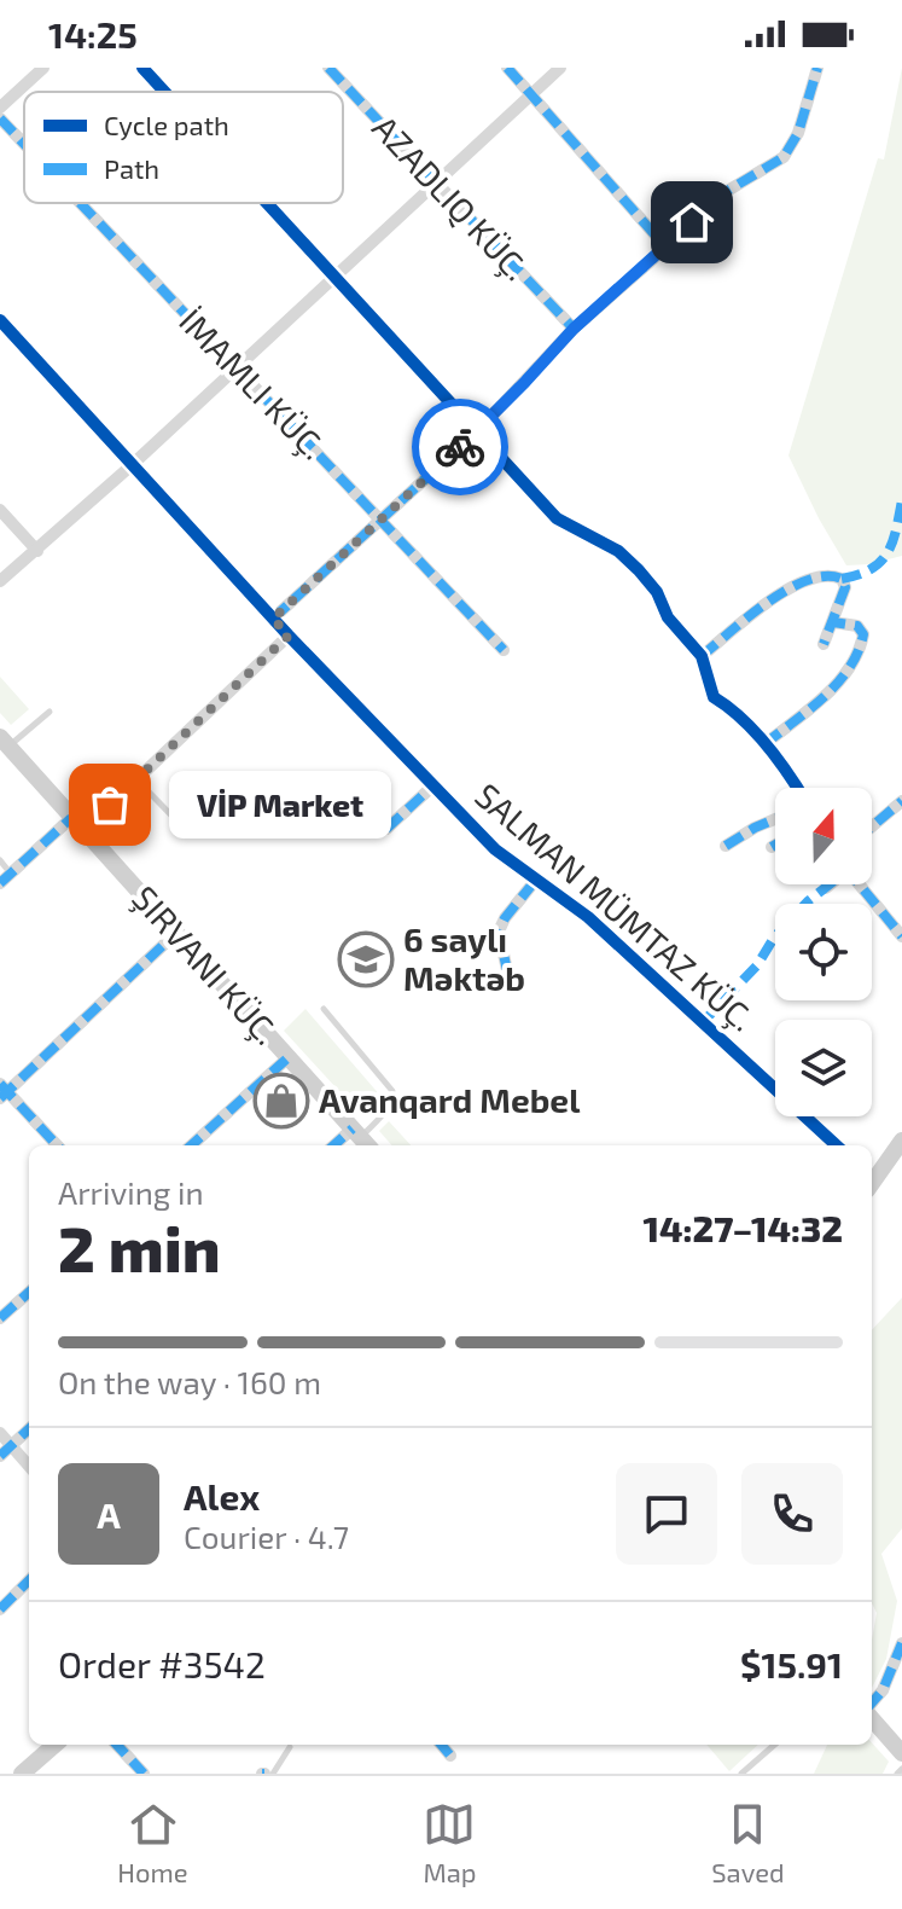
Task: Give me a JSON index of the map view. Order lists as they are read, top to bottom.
{
  "streets": {
    "main road": ["ŞIRVANI KÜÇ."],
    "street": ["SALMAN MÜMTAZ KÜÇ."]
  },
  "places": {
    "other": ["VİP Market"],
    "school or university": ["6 saylı Məktəb"],
    "shop": ["Avanqard Mebel"]
  },
  "legend": ["Cycle path", "Path"],
  "north": "top",
  "page": {
    "status": "14:25",
    "bubble": "VİP Market",
    "heading": ["2 min", "Arriving in", "14:27–14:32"],
    "panel": [
      "Alex",
      "Courier · 4.7",
      "Order #3542",
      "$15.91"
    ],
    "bar": "On the way · 160 m",
    "round": "A",
    "tabs": ["Home", "Map", "Saved"]
  }
}
